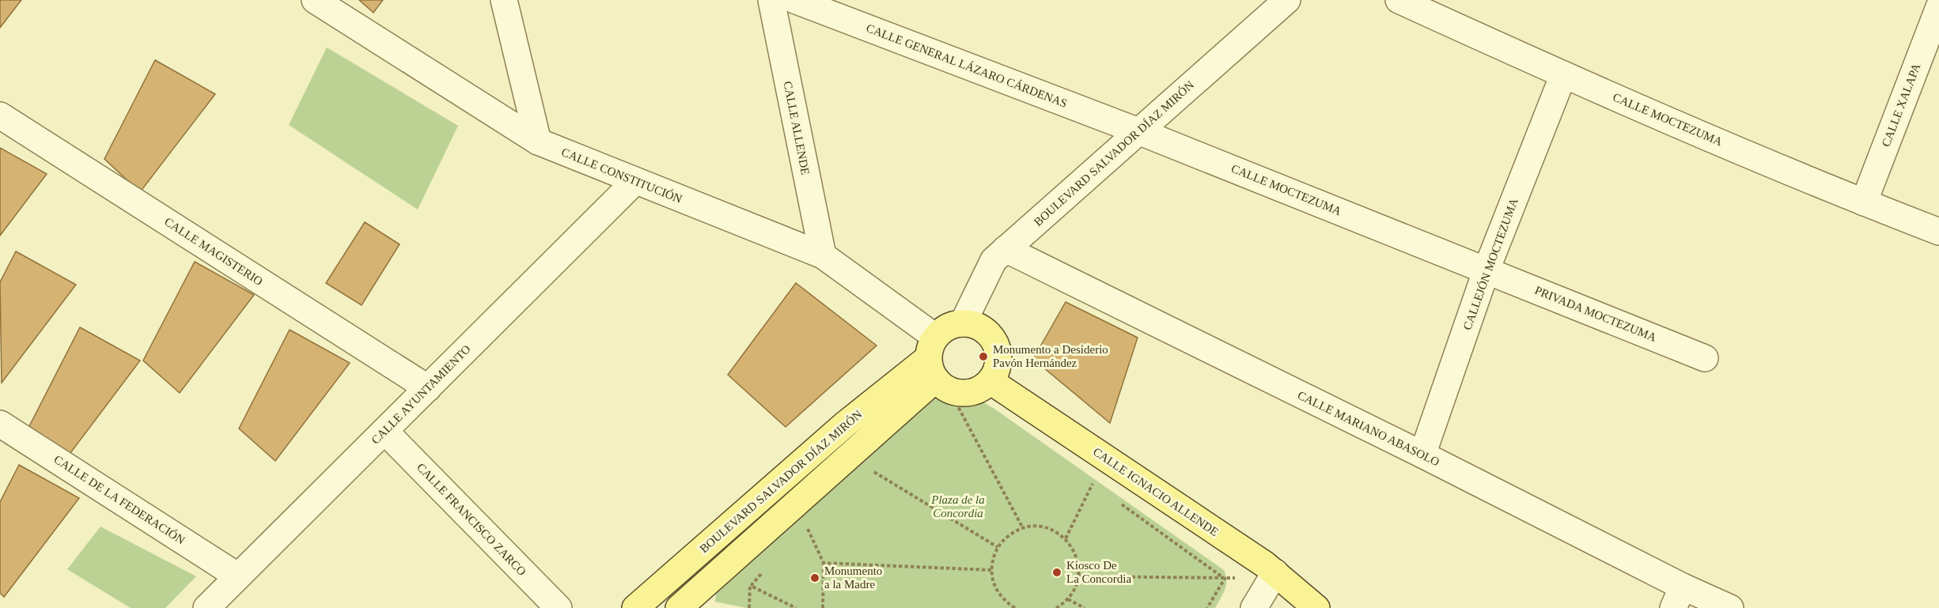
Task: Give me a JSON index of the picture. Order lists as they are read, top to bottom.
{
  "streets": {
    "main road": ["BOULEVARD SALVADOR DÍAZ MIRÓN", "CALLE IGNACIO ALLENDE"],
    "street": [
      "CALLE GENERAL LÁZARO CÁRDENAS",
      "CALLE XALAPA",
      "CALLE MOCTEZUMA",
      "CALLE ALLENDE",
      "CALLE CONSTITUCIÓN",
      "CALLE MAGISTERIO",
      "CALLEJÓN MOCTEZUMA",
      "PRIVADA MOCTEZUMA",
      "CALLE AYUNTAMIENTO",
      "CALLE MARIANO ABASOLO",
      "CALLE DE LA FEDERACIÓN",
      "CALLE FRANCISCO ZARCO"
    ]
  },
  "crossings": [
    ["CALLE GENERAL LÁZARO CÁRDENAS", "CALLE MOCTEZUMA"],
    ["CALLE GENERAL LÁZARO CÁRDENAS", "BOULEVARD SALVADOR DÍAZ MIRÓN"],
    ["CALLE XALAPA", "CALLE MOCTEZUMA"],
    ["CALLE MOCTEZUMA", "BOULEVARD SALVADOR DÍAZ MIRÓN"],
    ["CALLE MOCTEZUMA", "CALLEJÓN MOCTEZUMA"],
    ["CALLE MOCTEZUMA", "PRIVADA MOCTEZUMA"],
    ["CALLE ALLENDE", "CALLE CONSTITUCIÓN"],
    ["BOULEVARD SALVADOR DÍAZ MIRÓN", "CALLE CONSTITUCIÓN"],
    ["BOULEVARD SALVADOR DÍAZ MIRÓN", "CALLE MARIANO ABASOLO"],
    ["BOULEVARD SALVADOR DÍAZ MIRÓN", "CALLE IGNACIO ALLENDE"],
    ["CALLE CONSTITUCIÓN", "CALLE AYUNTAMIENTO"],
    ["CALLE CONSTITUCIÓN", "CALLE IGNACIO ALLENDE"],
    ["CALLE MAGISTERIO", "CALLE AYUNTAMIENTO"],
    ["CALLEJÓN MOCTEZUMA", "PRIVADA MOCTEZUMA"],
    ["CALLEJÓN MOCTEZUMA", "CALLE MARIANO ABASOLO"],
    ["CALLE AYUNTAMIENTO", "CALLE DE LA FEDERACIÓN"],
    ["CALLE AYUNTAMIENTO", "CALLE FRANCISCO ZARCO"]
  ],
  "parks": ["Plaza de la Concordia"],
  "places": ["Monumento a Desiderio Pavón Hernández", "Kiosco De La Concordia", "Monumento a la Madre"]
}
